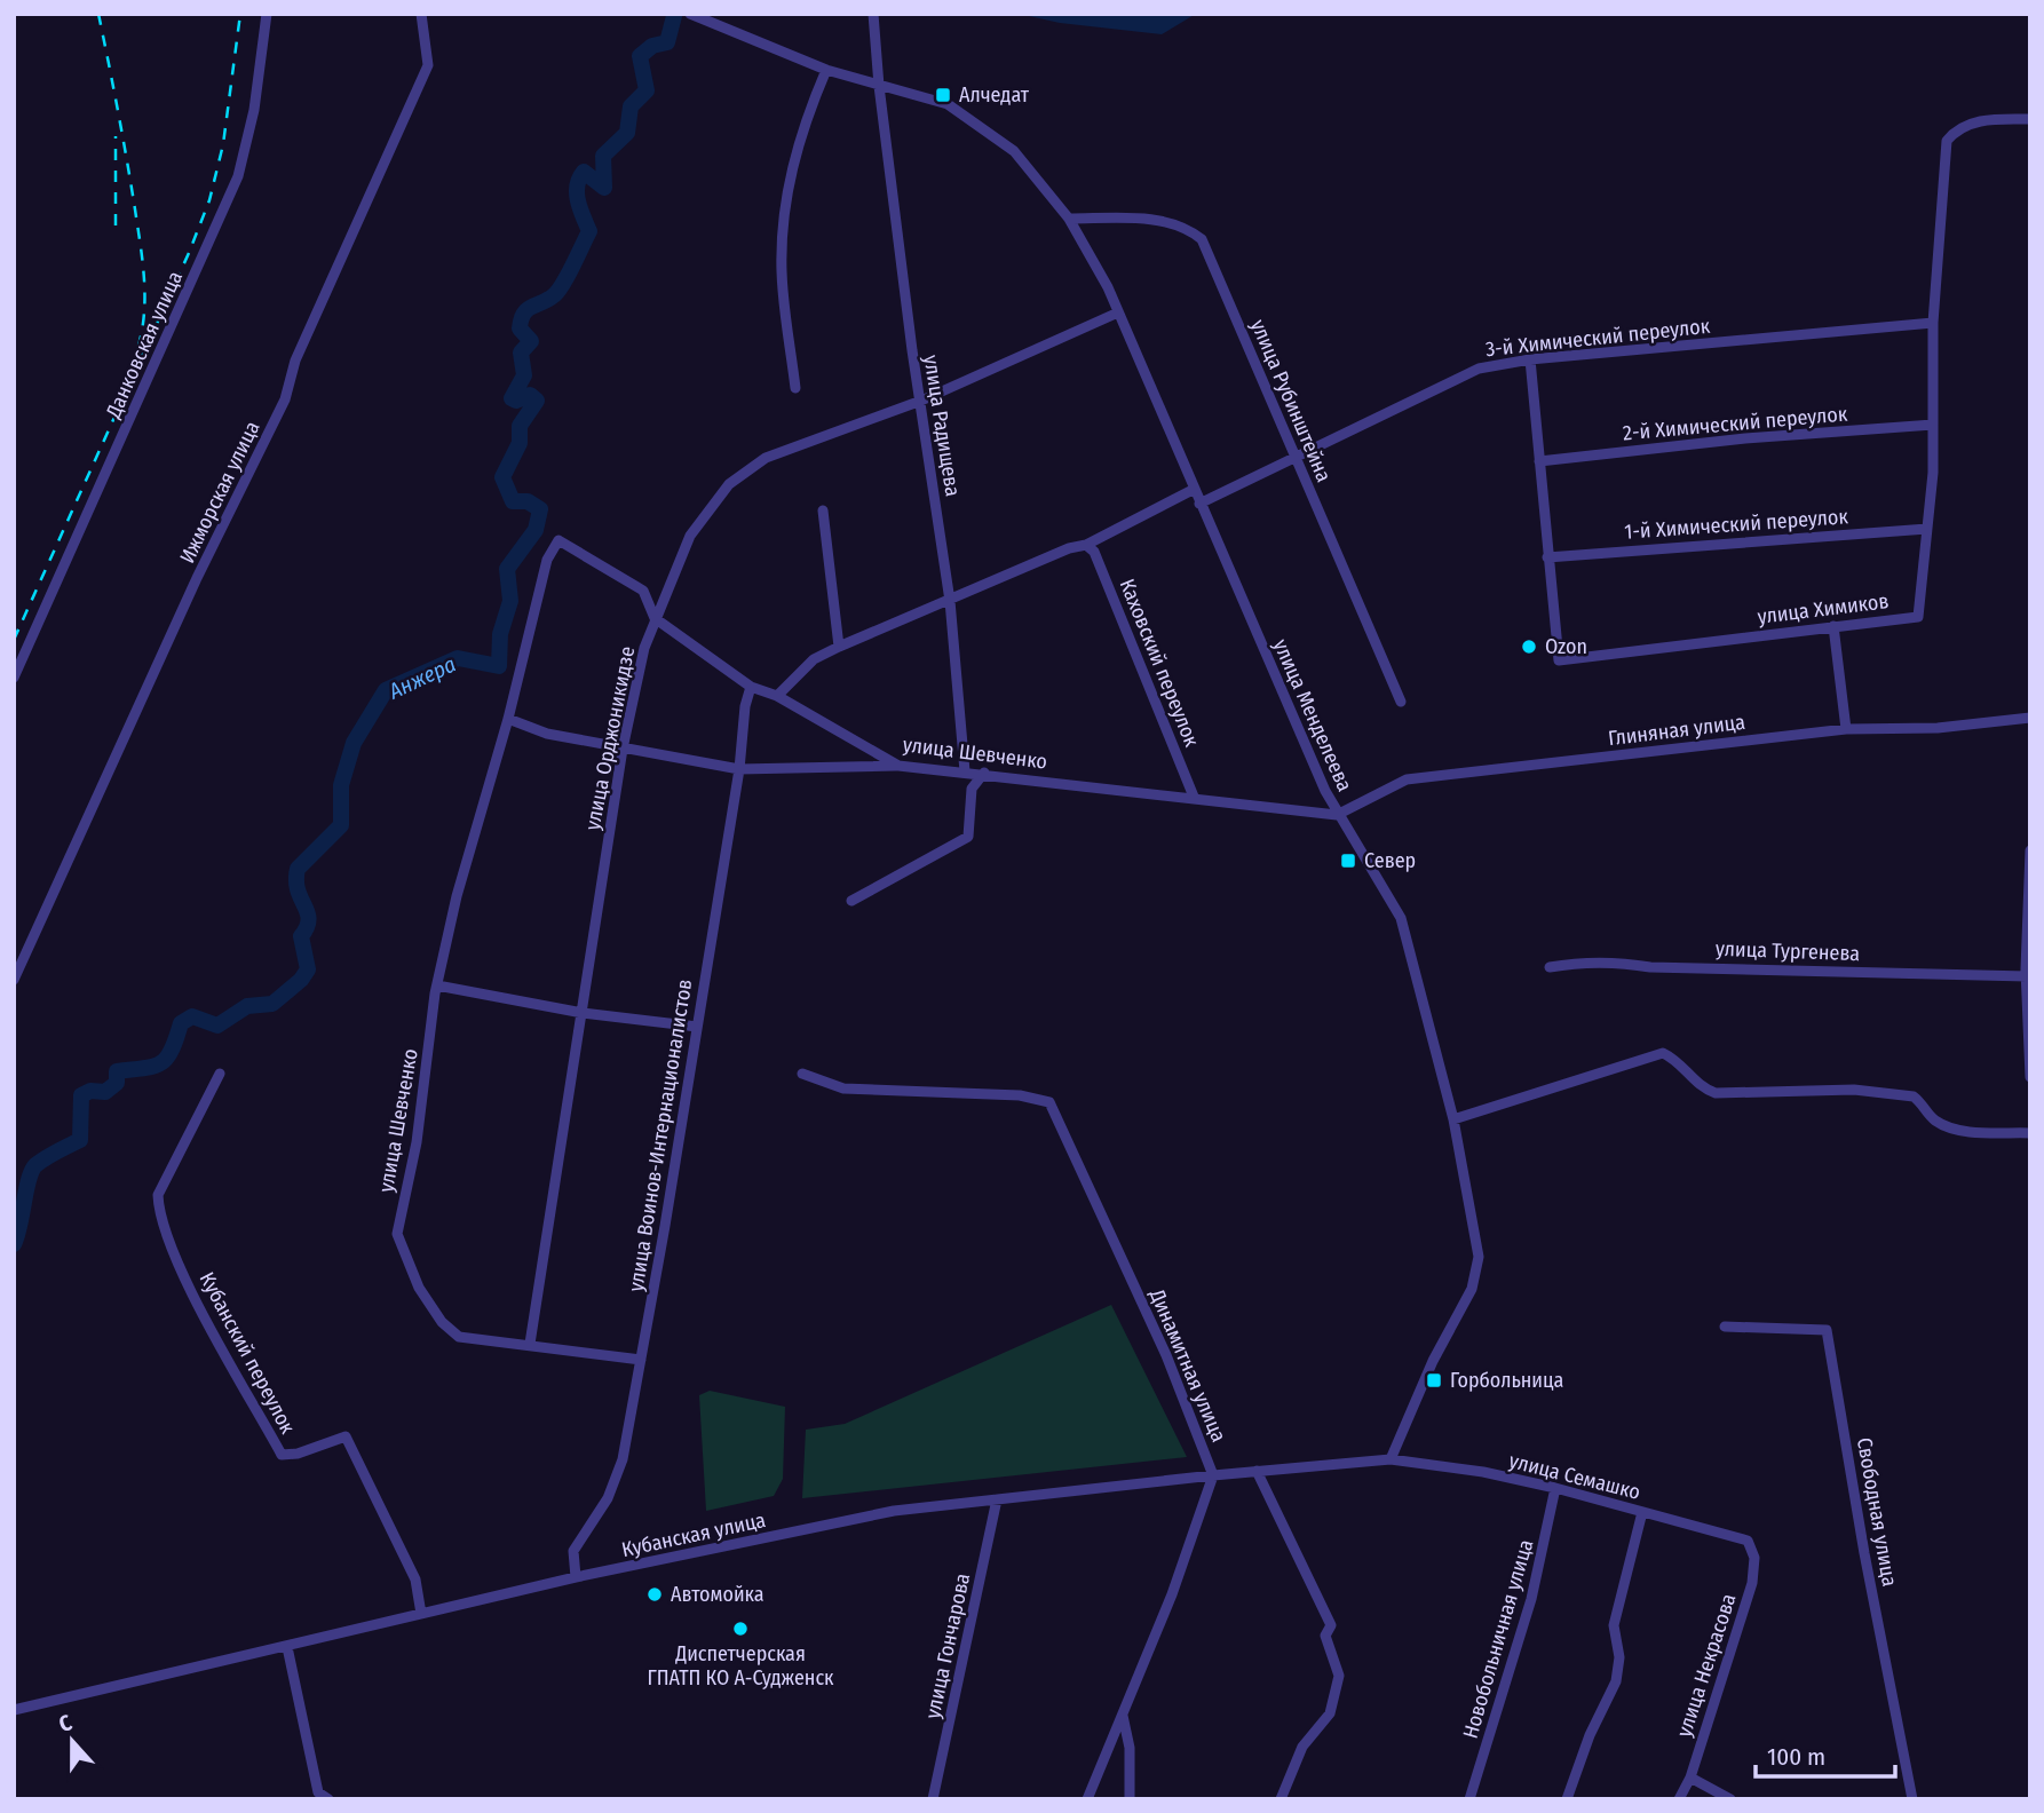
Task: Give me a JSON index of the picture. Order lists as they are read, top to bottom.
{
  "streets": {
    "street": [
      "3-й Химический переулок",
      "Данковская улица",
      "улица Рубинштейна",
      "2-й Химический переулок",
      "улица Радищева",
      "Ижморская улица",
      "1-й Химический переулок",
      "улица Химиков",
      "Каховский переулок",
      "улица Менделеева",
      "Глиняная улица",
      "улица Орджоникидзе",
      "улица Шевченко",
      "улица Тургенева",
      "улица Воинов-Интернационалистов",
      "Кубанский переулок",
      "Динамитная улица",
      "улица Семашко",
      "Свободная улица",
      "Кубанская улица",
      "Новобольничная улица",
      "улица Гончарова",
      "улица Некрасова"
    ]
  },
  "crossings": [
    ["3-й Химический переулок", "улица Рубинштейна"],
    ["3-й Химический переулок", "улица Химиков"],
    ["3-й Химический переулок", "улица Менделеева"],
    ["улица Рубинштейна", "улица Менделеева"],
    ["2-й Химический переулок", "улица Химиков"],
    ["улица Радищева", "улица Менделеева"],
    ["улица Радищева", "улица Орджоникидзе"],
    ["улица Радищева", "улица Шевченко"],
    ["1-й Химический переулок", "улица Химиков"],
    ["Каховский переулок", "улица Шевченко"],
    ["улица Менделеева", "Глиняная улица"],
    ["улица Менделеева", "улица Орджоникидзе"],
    ["улица Менделеева", "улица Шевченко"],
    ["улица Менделеева", "улица Семашко"],
    ["улица Менделеева", "Кубанская улица"],
    ["Глиняная улица", "улица Шевченко"],
    ["улица Орджоникидзе", "улица Шевченко"],
    ["улица Шевченко", "улица Воинов-Интернационалистов"],
    ["улица Воинов-Интернационалистов", "Кубанская улица"],
    ["Кубанский переулок", "Кубанская улица"],
    ["Динамитная улица", "Кубанская улица"],
    ["улица Семашко", "Кубанская улица"],
    ["улица Семашко", "Новобольничная улица"],
    ["улица Семашко", "улица Некрасова"],
    ["Кубанская улица", "улица Гончарова"]
  ],
  "water": ["Анжера"],
  "places": {
    "transit": ["Алчедат", "Север", "Горбольница"],
    "other": ["Ozon", "Автомойка", "Диспетчерская ГПАТП КО А-Судженск"]
  },
  "scale_bar": "100 m",
  "north": "top"
}
